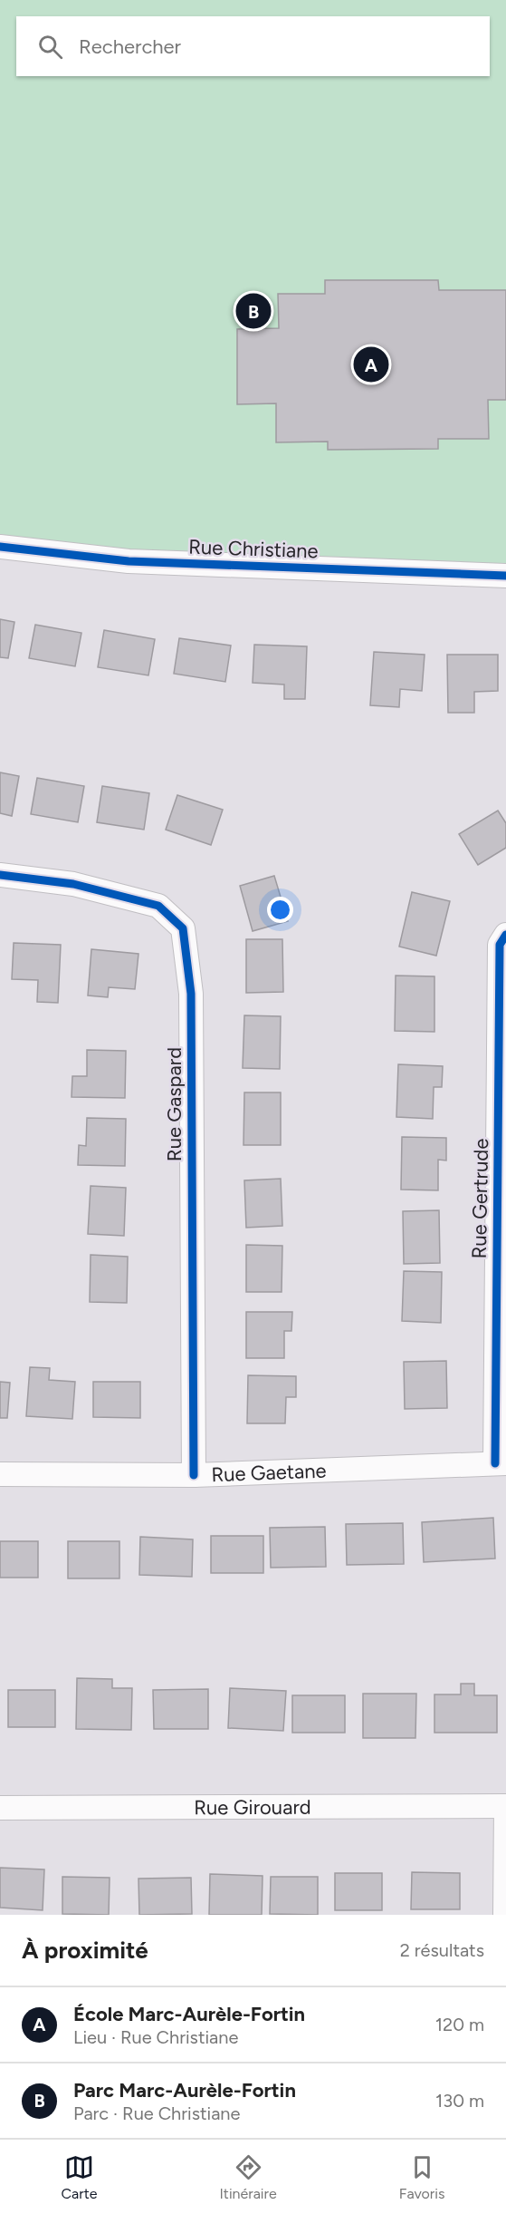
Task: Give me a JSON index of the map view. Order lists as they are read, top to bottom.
{
  "streets": {
    "street": [
      "Rue Christiane",
      "Rue Gaspard",
      "Rue Gertrude",
      "Rue Gaetane",
      "Rue Girouard"
    ]
  },
  "crossings": [
    ["Rue Gaspard", "Rue Gaetane"],
    ["Rue Gertrude", "Rue Gaetane"]
  ],
  "page": {
    "search": "Rechercher",
    "pins": ["B", "A"],
    "heading": ["À proximité", "2 résultats"],
    "list": [
      {
        "mark": "A",
        "name": "École Marc-Aurèle-Fortin",
        "note": "Lieu · Rue Christiane",
        "value": "120 m"
      },
      {
        "mark": "B",
        "name": "Parc Marc-Aurèle-Fortin",
        "note": "Parc · Rue Christiane",
        "value": "130 m"
      }
    ],
    "nav": ["Carte", "Itinéraire", "Favoris"]
  }
}
